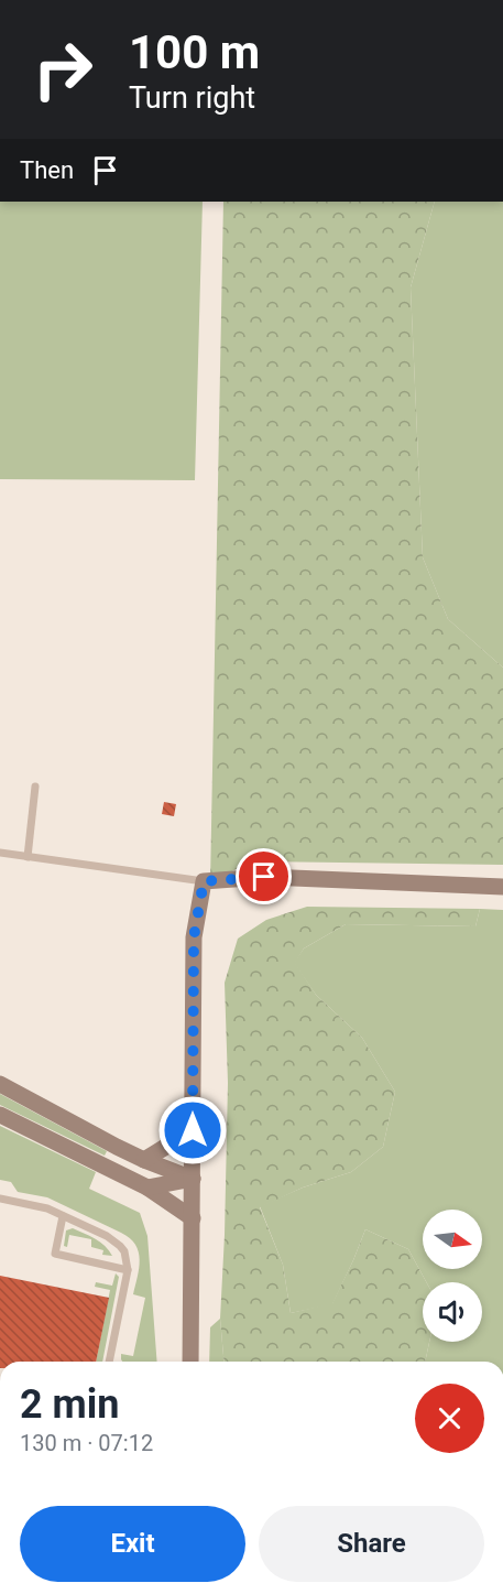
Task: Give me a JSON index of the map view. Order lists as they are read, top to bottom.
{
  "north": "right",
  "page": {
    "turn": ["100 m", "Turn right"],
    "then": "Then",
    "heading": ["2 min", "130 m · 07:12"],
    "buttons": ["Exit", "Share"]
  }
}
